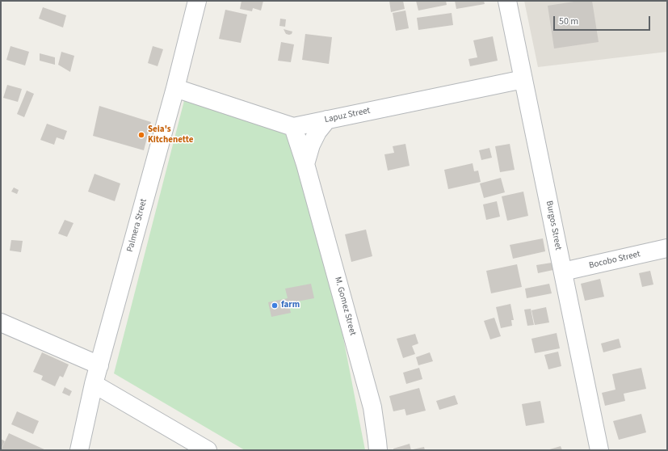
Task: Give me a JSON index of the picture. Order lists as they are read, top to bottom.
{
  "streets": {
    "street": [
      "Lapuz Street",
      "Palmera Street",
      "Burgos Street",
      "Bocobo Street",
      "M. Gomez Street"
    ]
  },
  "crossings": [
    ["Lapuz Street", "Burgos Street"],
    ["Lapuz Street", "M. Gomez Street"],
    ["Burgos Street", "Bocobo Street"]
  ],
  "places": ["Seia's Kitchenette", "farm"],
  "scale_bar": "50 m"
}
